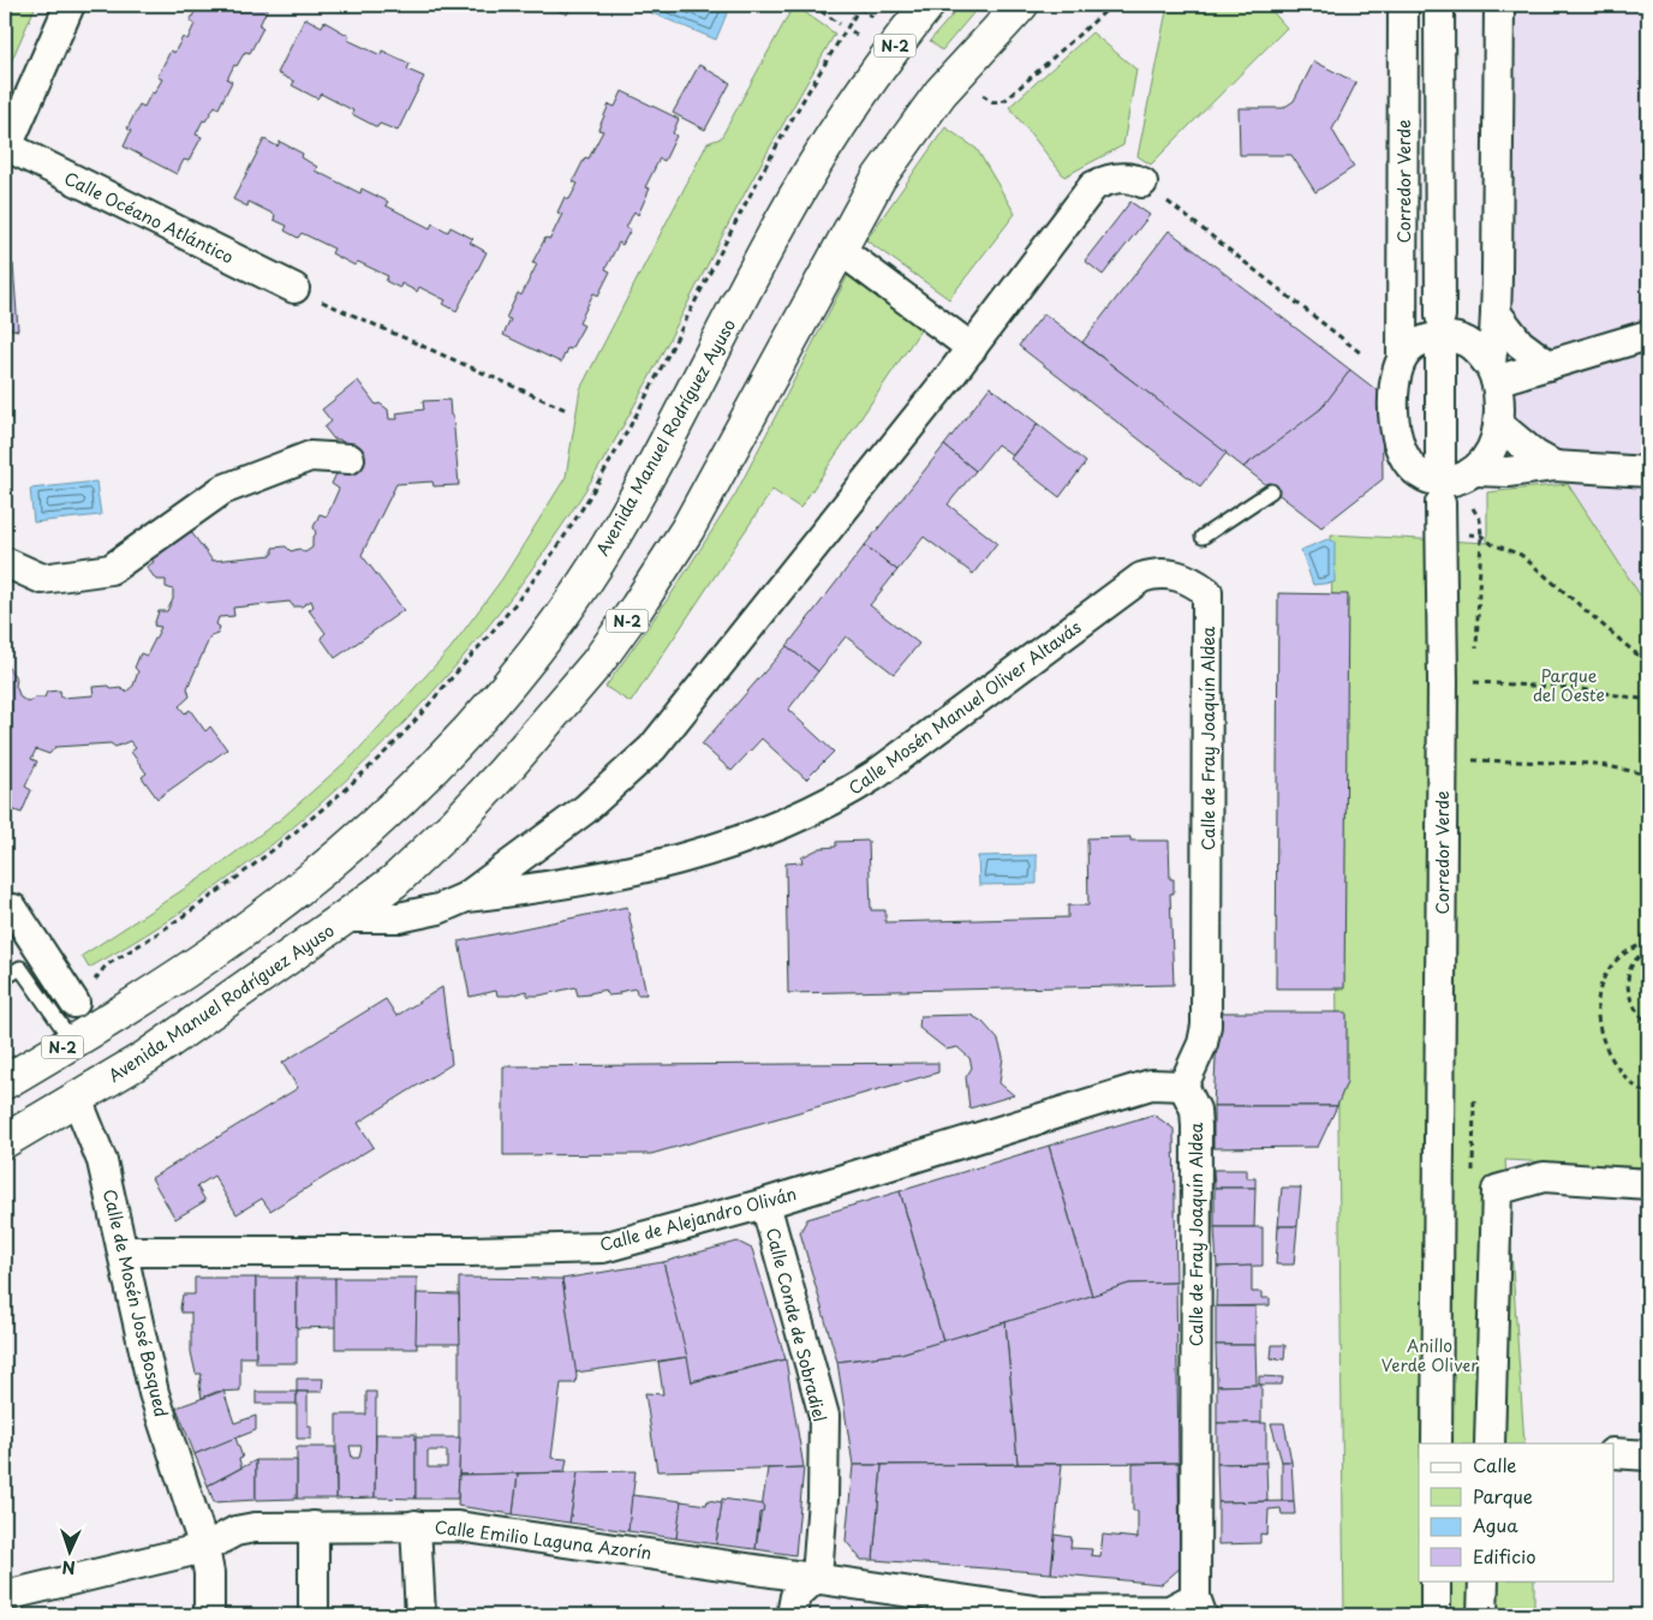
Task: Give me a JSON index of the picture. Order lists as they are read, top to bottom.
{
  "streets": {
    "highway": ["N-2", "Avenida Manuel Rodríguez Ayuso"],
    "street": [
      "Corredor Verde",
      "Calle Océano Atlántico",
      "Calle Mosén Manuel Oliver Altavás",
      "Calle de Fray Joaquín Aldea",
      "Calle de Alejandro Oliván",
      "Calle de Mosén José Bosqued",
      "Calle Conde de Sobradiel",
      "Calle Emilio Laguna Azorín"
    ]
  },
  "crossings": [
    ["Avenida Manuel Rodríguez Ayuso", "Calle Mosén Manuel Oliver Altavás"],
    ["Avenida Manuel Rodríguez Ayuso", "Calle de Mosén José Bosqued"],
    ["Calle Mosén Manuel Oliver Altavás", "Calle de Fray Joaquín Aldea"],
    ["Calle de Fray Joaquín Aldea", "Calle de Alejandro Oliván"],
    ["Calle de Fray Joaquín Aldea", "Calle Emilio Laguna Azorín"],
    ["Calle de Alejandro Oliván", "Calle de Mosén José Bosqued"],
    ["Calle de Alejandro Oliván", "Calle Conde de Sobradiel"],
    ["Calle de Mosén José Bosqued", "Calle Emilio Laguna Azorín"],
    ["Calle Conde de Sobradiel", "Calle Emilio Laguna Azorín"]
  ],
  "parks": ["Parque del Oeste", "Anillo Verde Oliver"],
  "legend": [
    "Calle",
    "Parque",
    "Agua",
    "Edificio"
  ],
  "north": "bottom"
}
